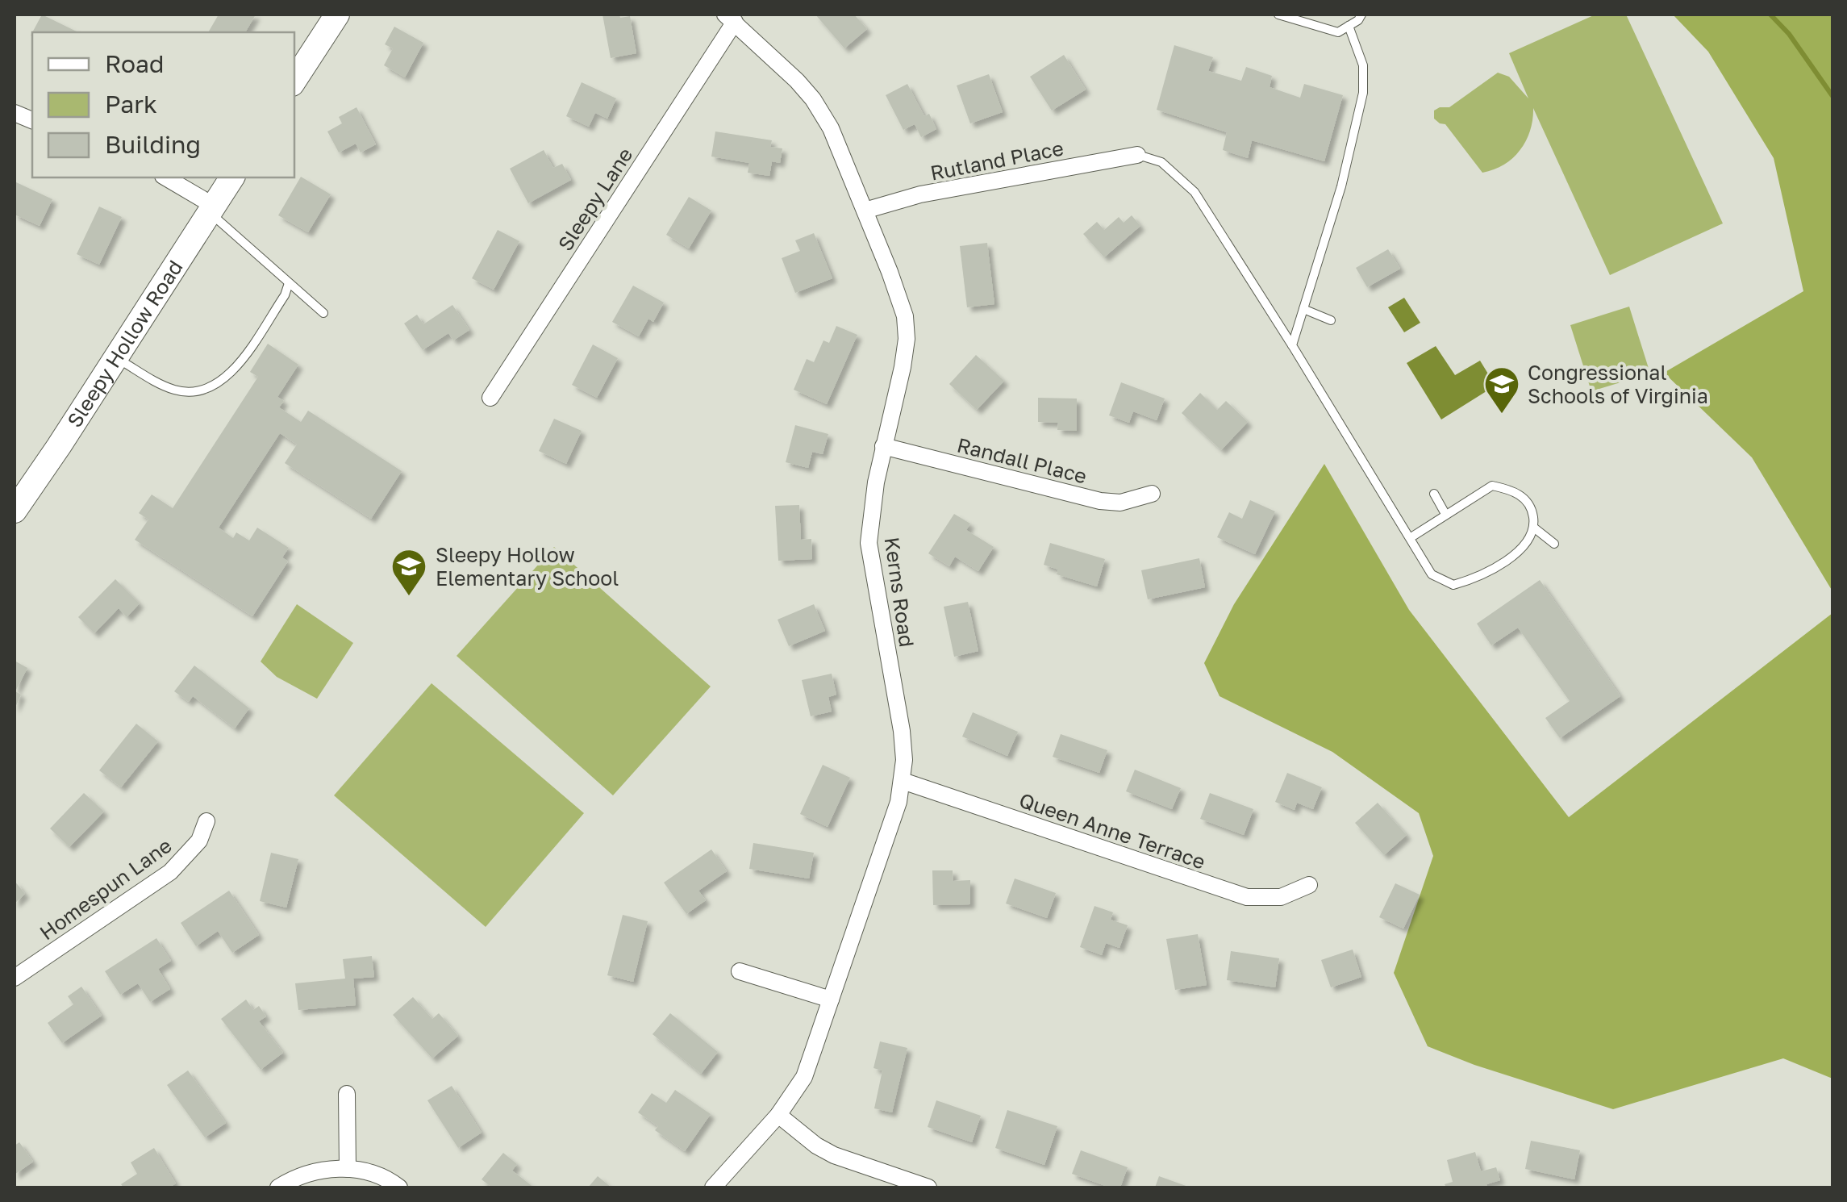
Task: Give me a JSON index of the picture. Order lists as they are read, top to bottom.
{
  "streets": {
    "main road": ["Sleepy Hollow Road"],
    "street": [
      "Rutland Place",
      "Sleepy Lane",
      "Randall Place",
      "Kerns Road",
      "Queen Anne Terrace",
      "Homespun Lane"
    ]
  },
  "crossings": [
    ["Rutland Place", "Kerns Road"],
    ["Sleepy Lane", "Kerns Road"],
    ["Randall Place", "Kerns Road"],
    ["Kerns Road", "Queen Anne Terrace"]
  ],
  "places": {
    "school or university": ["Congressional Schools of Virginia", "Sleepy Hollow Elementary School"]
  },
  "legend": ["Road", "Park", "Building"]
}
